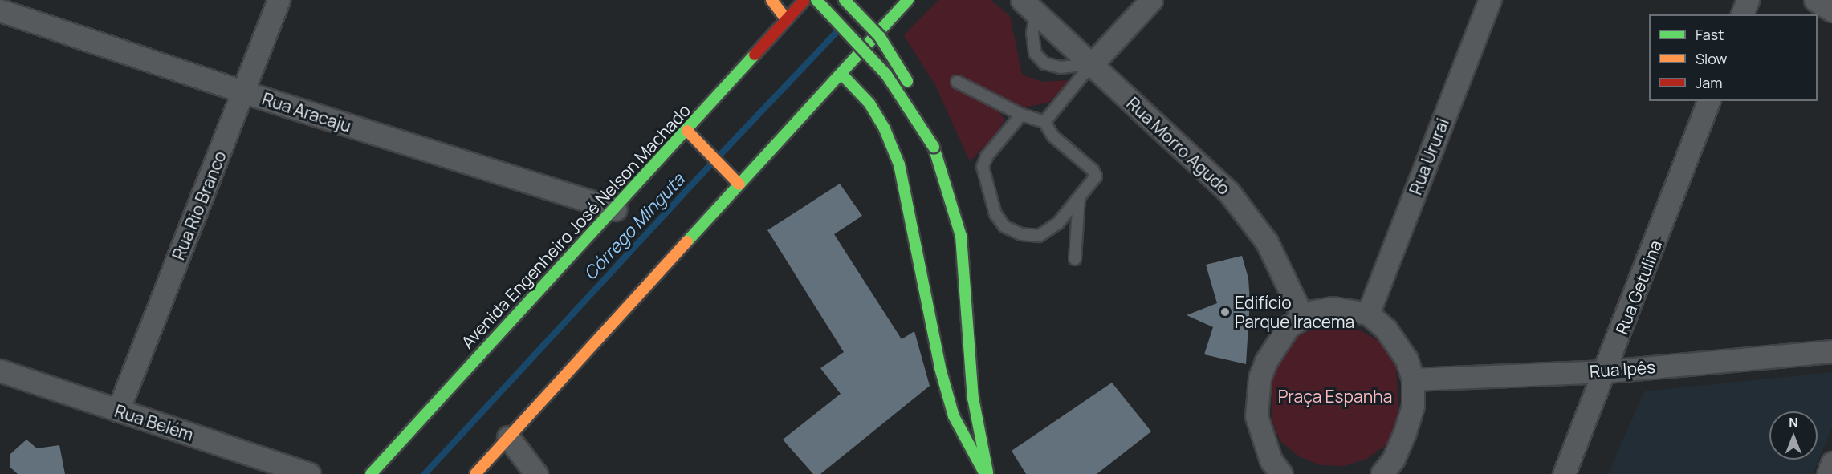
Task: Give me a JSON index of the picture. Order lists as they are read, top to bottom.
{
  "streets": {
    "main road": ["Avenida Engenheiro José Nelson Machado"],
    "street": [
      "Rua Aracaju",
      "Rua Morro Agudo",
      "Rua Ururai",
      "Rua Rio Branco",
      "Rua Getulina",
      "Rua Ipês",
      "Rua Belém"
    ]
  },
  "crossings": [
    ["Rua Aracaju", "Rua Rio Branco"],
    ["Rua Aracaju", "Avenida Engenheiro José Nelson Machado"],
    ["Rua Rio Branco", "Rua Belém"],
    ["Rua Getulina", "Rua Ipês"]
  ],
  "water": ["Córrego Minguta"],
  "parks": ["Praça Espanha"],
  "places": ["Edifício Parque Iracema"],
  "legend": ["Fast", "Slow", "Jam"],
  "north": "top"
}
